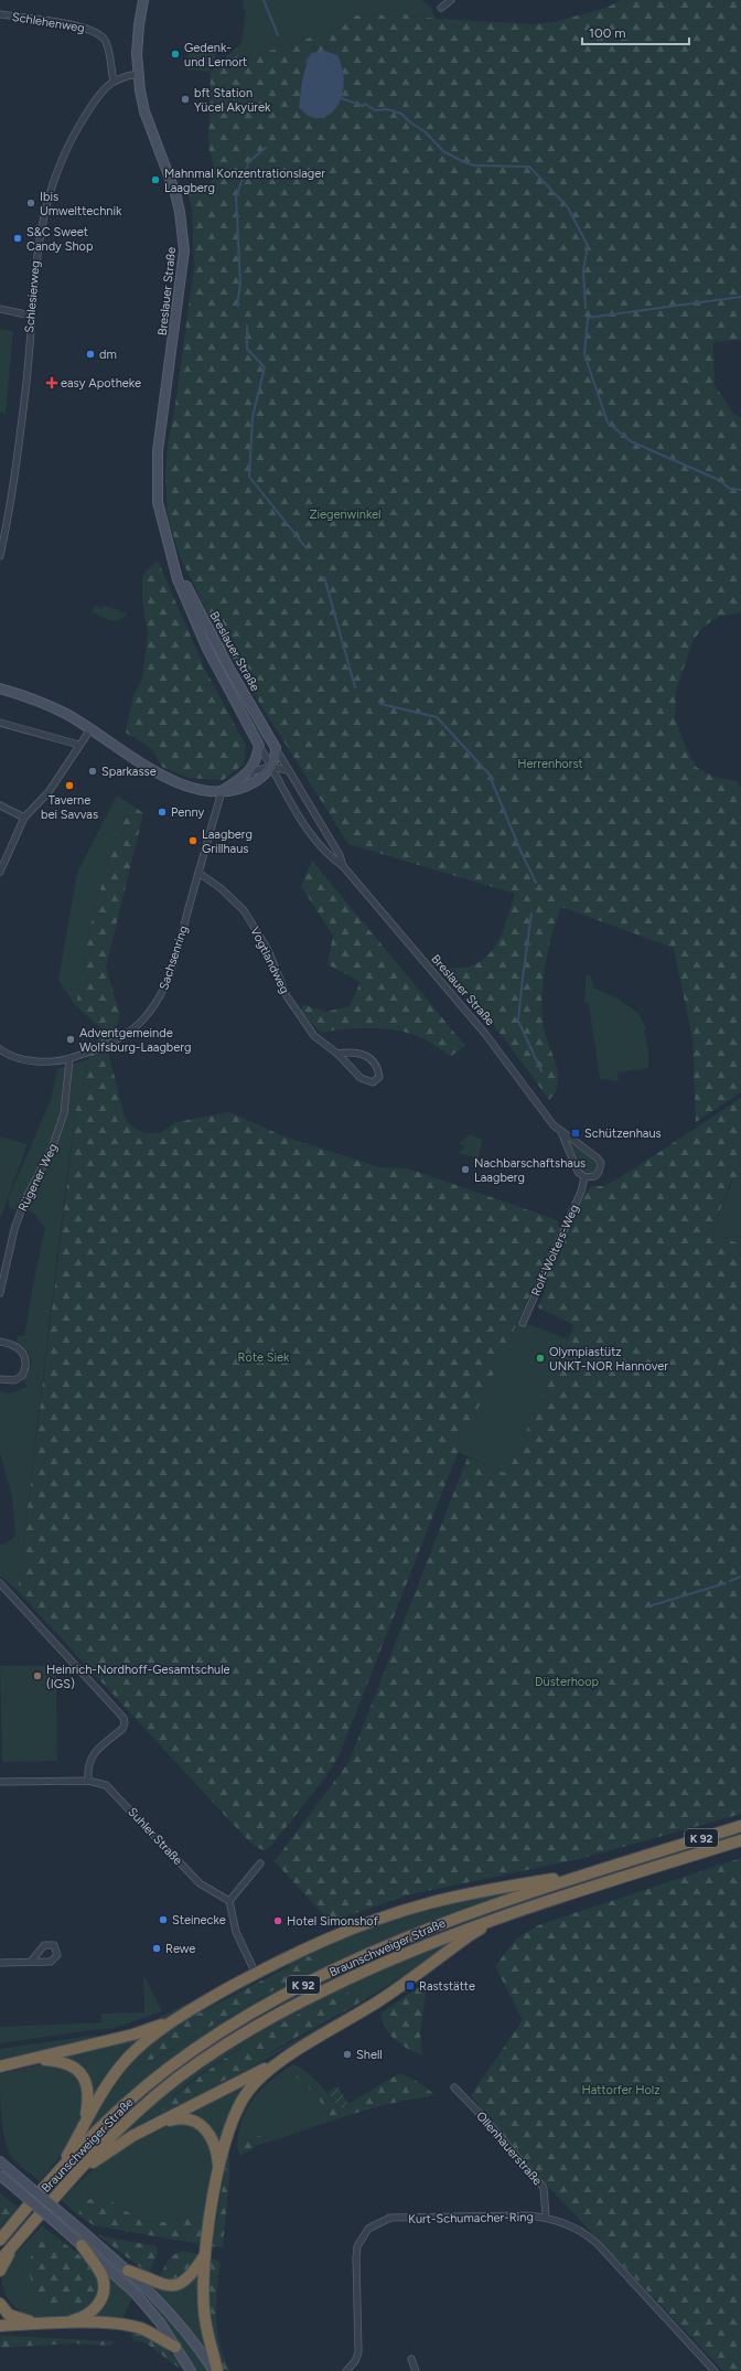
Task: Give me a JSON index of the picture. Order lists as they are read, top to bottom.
{
  "streets": {
    "highway": ["K 92", "Braunschweiger Straße"],
    "street": [
      "Schlehenweg",
      "Breslauer Straße",
      "Schlesierweg",
      "Sachsenring",
      "Vogtlandweg",
      "Rügener Weg",
      "Rolf-Wolters-Weg",
      "Suhler Straße",
      "Ollenhauerstraße",
      "Kurt-Schumacher-Ring"
    ]
  },
  "crossings": [
    ["Schlehenweg", "Schlesierweg"],
    ["Breslauer Straße", "Schlesierweg"],
    ["Breslauer Straße", "Rolf-Wolters-Weg"],
    ["Sachsenring", "Vogtlandweg"],
    ["Sachsenring", "Rügener Weg"],
    ["Ollenhauerstraße", "Kurt-Schumacher-Ring"]
  ],
  "parks": [
    "Ziegenwinkel",
    "Herrenhorst",
    "Rote Siek",
    "Düsterhoop",
    "Hattorfer Holz"
  ],
  "places": {
    "other": [
      "Gedenk- und Lernort",
      "bft Station Yücel Akyürek",
      "Mahnmal Konzentrationslager Laagberg",
      "Ibis Umwelttechnik",
      "S&C Sweet Candy Shop",
      "dm",
      "Sparkasse",
      "Taverne bei Savvas",
      "Penny",
      "Laagberg Grillhaus",
      "Adventgemeinde Wolfsburg-Laagberg",
      "Nachbarschaftshaus Laagberg",
      "Olympiastütz UNKT-NOR Hannover",
      "Heinrich-Nordhoff-Gesamtschule (IGS)",
      "Steinecke",
      "Hotel Simonshof",
      "Rewe",
      "Shell"
    ],
    "health": ["easy Apotheke"],
    "transit": ["Schützenhaus", "Raststätte"]
  },
  "scale_bar": "100 m"
}
